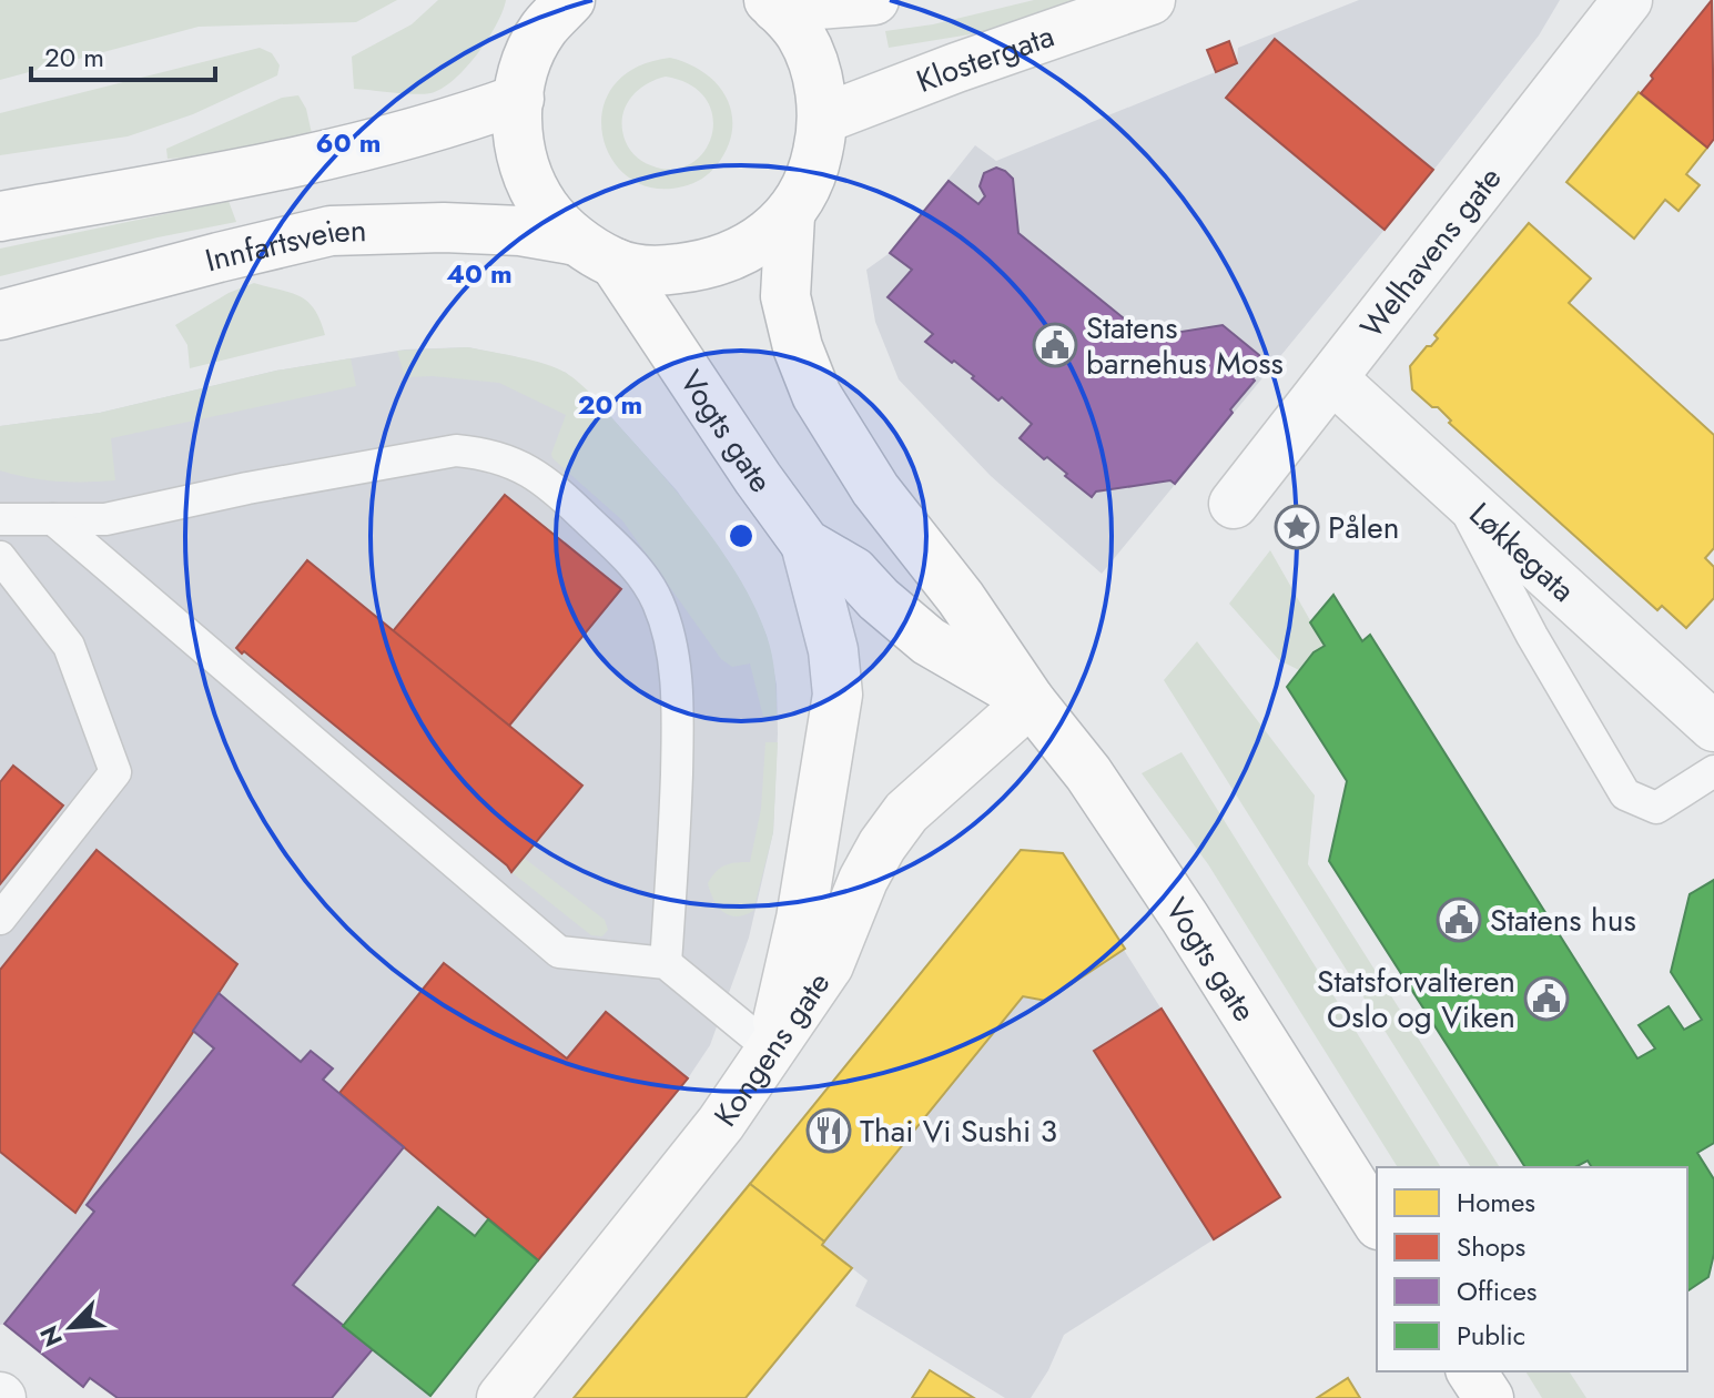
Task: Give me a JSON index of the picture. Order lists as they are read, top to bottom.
{
  "streets": {
    "main road": [
      "Klostergata",
      "Innfartsveien",
      "Vogts gate",
      "Kongens gate"
    ],
    "street": ["Welhavens gate", "Løkkegata"]
  },
  "crossings": [
    ["Innfartsveien", "Vogts gate"],
    ["Welhavens gate", "Løkkegata"],
    ["Vogts gate", "Kongens gate"]
  ],
  "places": {
    "public building": ["Statens barnehus Moss", "Statens hus", "Statsforvalteren Oslo og Viken"],
    "place": ["Pålen"],
    "restaurant": ["Thai Vi Sushi 3"]
  },
  "legend": [
    "Homes",
    "Shops",
    "Offices",
    "Public"
  ],
  "scale_bar": "20 m",
  "north": "bottom left",
  "rings": ["60 m", "40 m", "20 m"]
}
